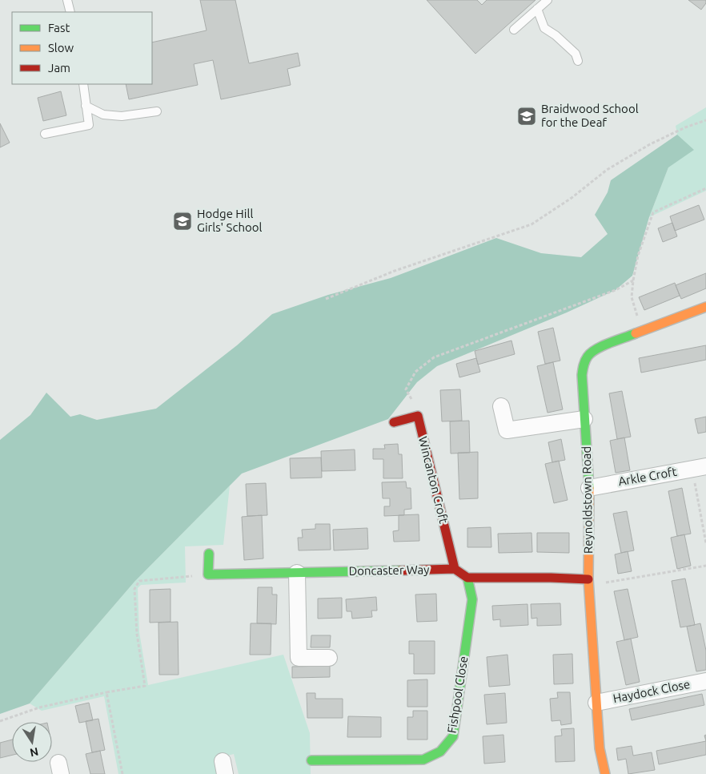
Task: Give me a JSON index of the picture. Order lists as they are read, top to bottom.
{
  "streets": {
    "street": [
      "Arkle Croft",
      "Wincanton Croft",
      "Reynoldstown Road",
      "Doncaster Way",
      "Haydock Close",
      "Fishpool Close"
    ]
  },
  "crossings": [
    ["Arkle Croft", "Reynoldstown Road"],
    ["Wincanton Croft", "Doncaster Way"],
    ["Reynoldstown Road", "Haydock Close"]
  ],
  "places": {
    "school or university": ["Braidwood School for the Deaf", "Hodge Hill Girls' School"]
  },
  "legend": ["Fast", "Slow", "Jam"],
  "north": "bottom"
}
